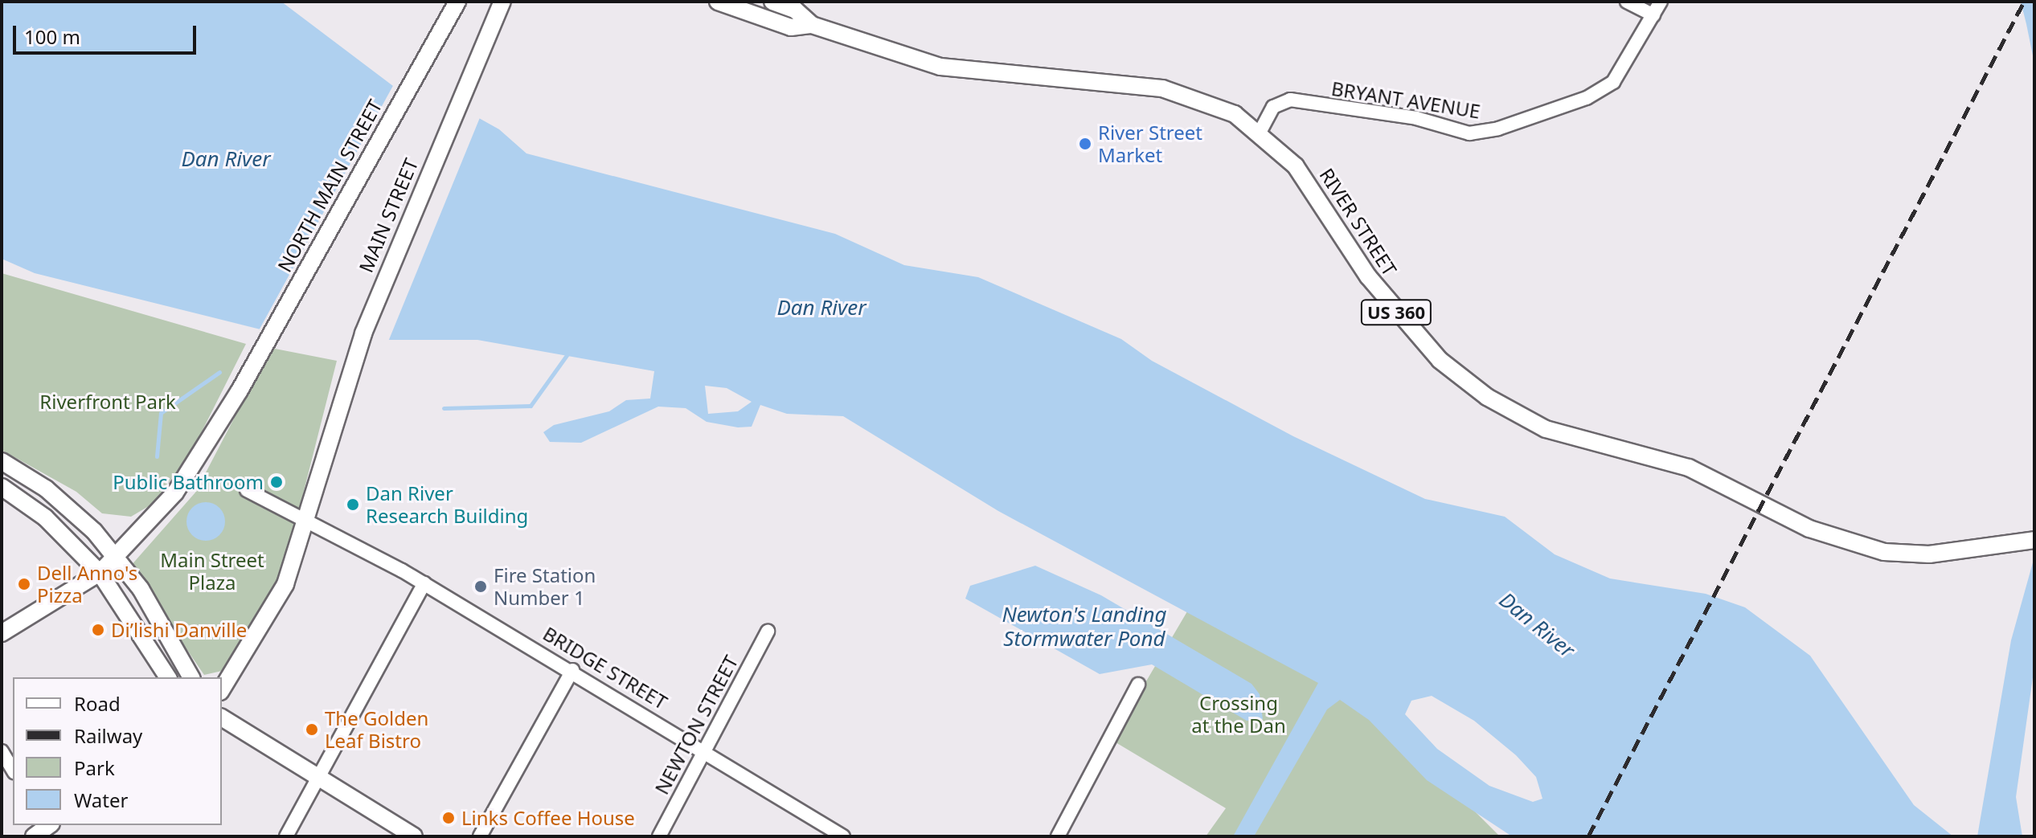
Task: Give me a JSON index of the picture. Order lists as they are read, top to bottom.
{
  "streets": {
    "main road": [
      "NORTH MAIN STREET",
      "MAIN STREET",
      "RIVER STREET",
      "US 360"
    ],
    "street": ["BRYANT AVENUE", "BRIDGE STREET", "NEWTON STREET"]
  },
  "crossings": [
    ["BRYANT AVENUE", "RIVER STREET"],
    ["MAIN STREET", "BRIDGE STREET"],
    ["BRIDGE STREET", "NEWTON STREET"]
  ],
  "water": ["Dan River", "Newton's Landing Stormwater Pond"],
  "parks": ["Riverfront Park", "Main Street Plaza", "Crossing at the Dan"],
  "places": [
    "River Street Market",
    "Public Bathroom",
    "Dan River Research Building",
    "Dell Anno's Pizza",
    "Fire Station Number 1",
    "Di’lishi Danville",
    "The Golden Leaf Bistro",
    "Links Coffee House"
  ],
  "legend": [
    "Road",
    "Railway",
    "Park",
    "Water"
  ],
  "scale_bar": "100 m"
}
